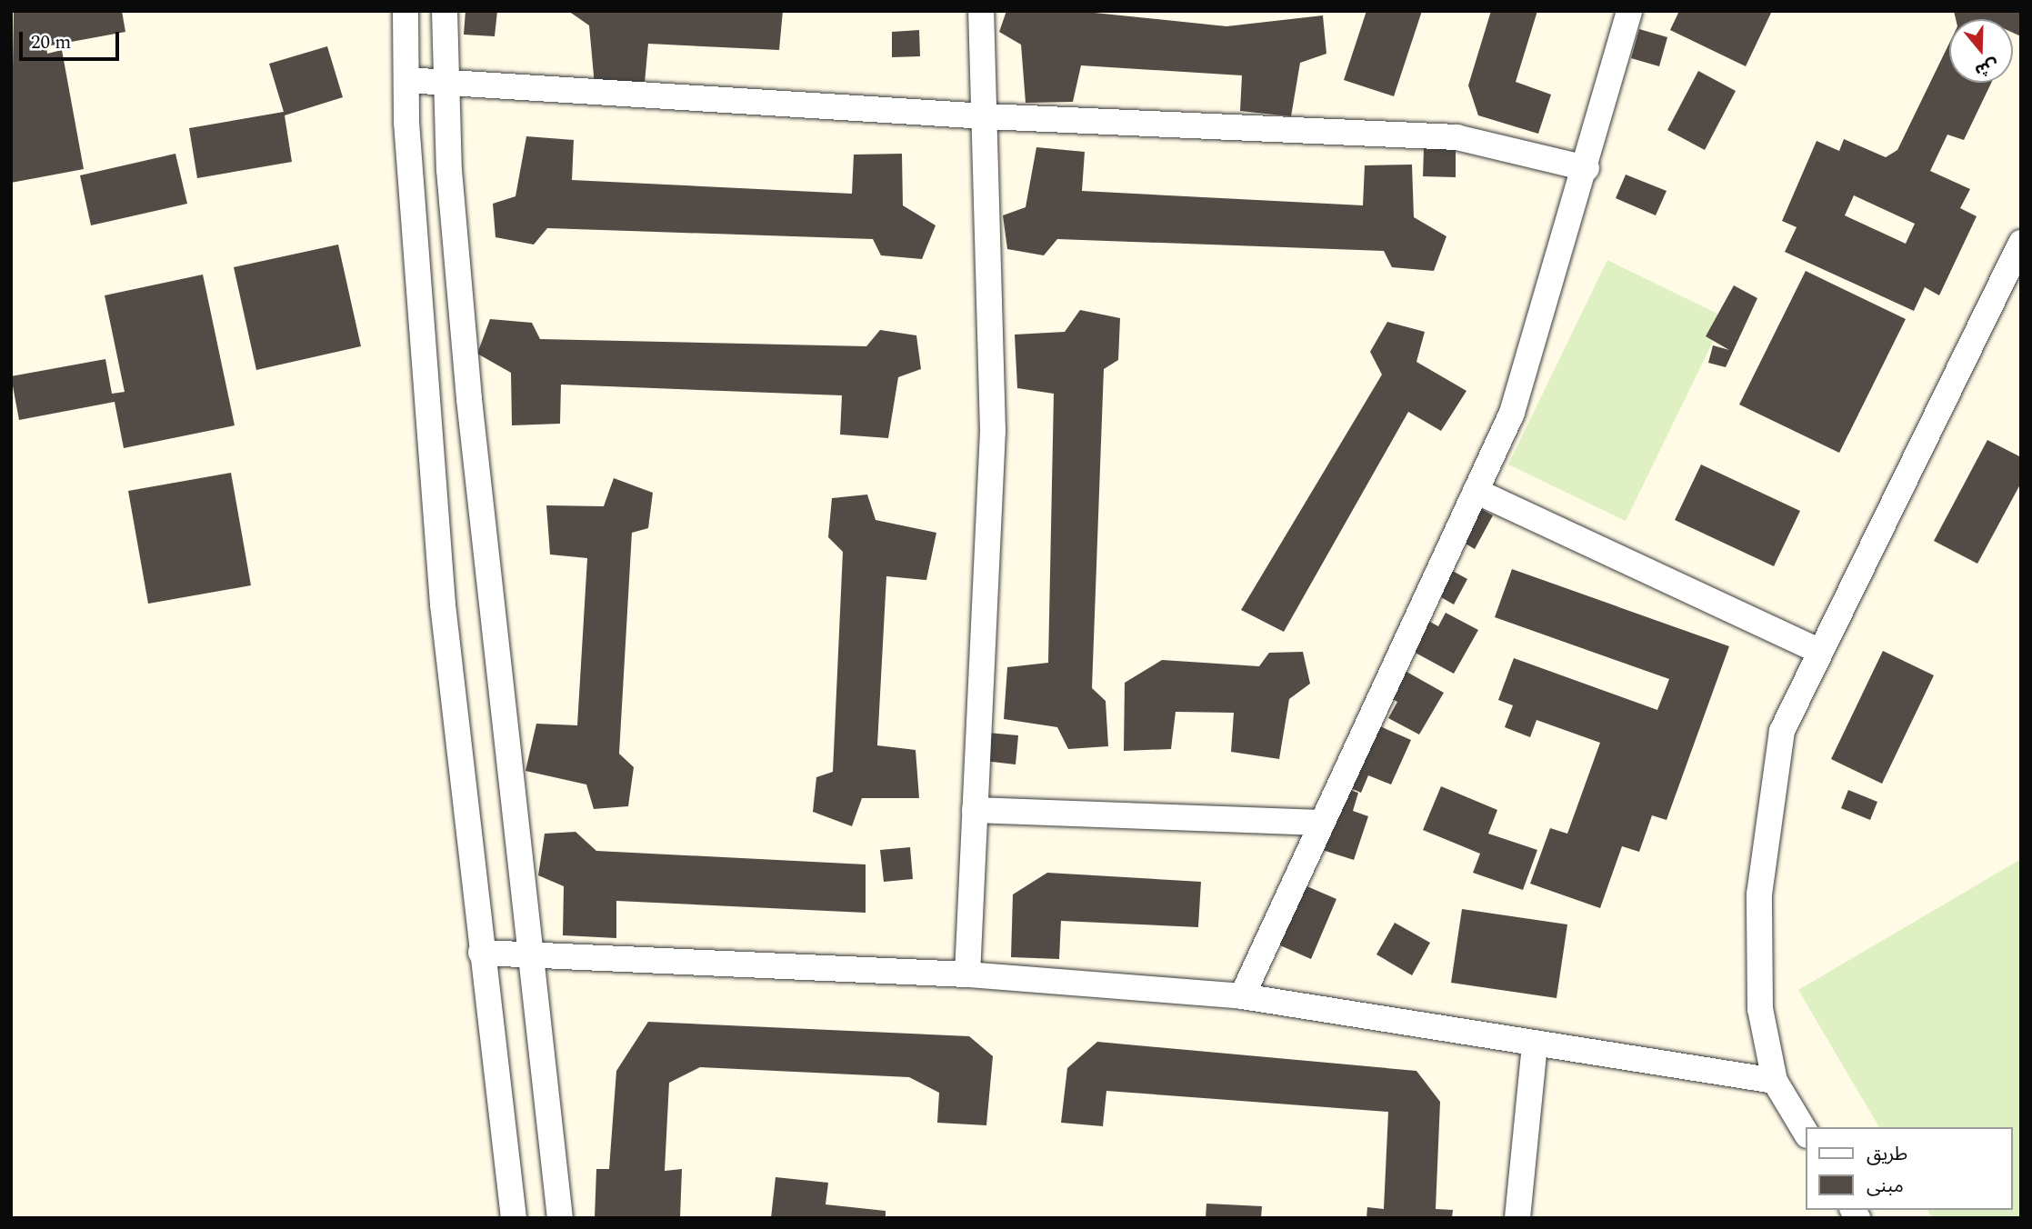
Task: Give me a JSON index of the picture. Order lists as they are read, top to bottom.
{
  "legend": ["طريق", "مبنى"],
  "scale_bar": "20 m",
  "north": "bottom"
}
